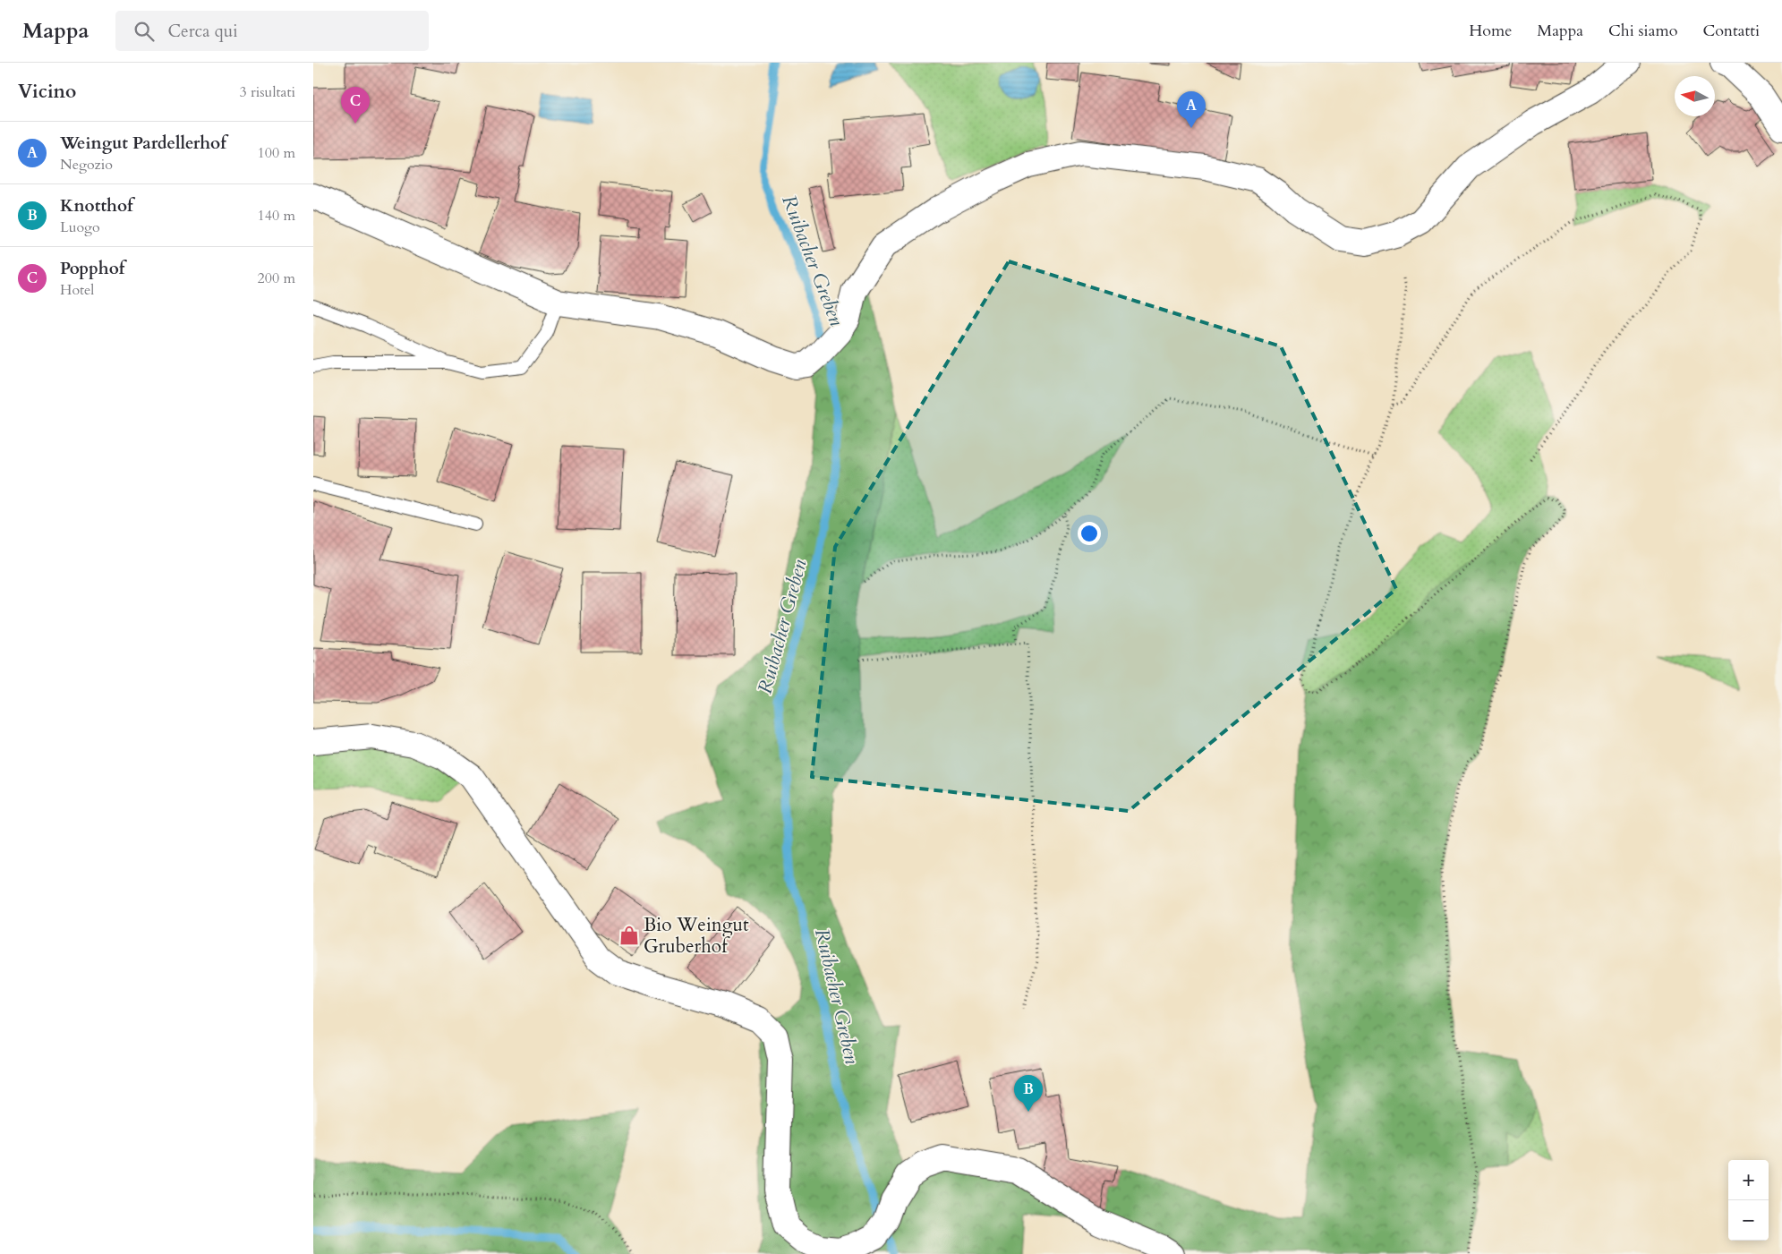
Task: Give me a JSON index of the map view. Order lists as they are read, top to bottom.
{
  "water": ["Ruibacher Greben"],
  "places": {
    "shop": ["Bio Weingut Gruberhof"]
  },
  "north": "left",
  "page": {
    "header": "Mappa",
    "search": "Cerca qui",
    "nav": [
      "Home",
      "Mappa",
      "Chi siamo",
      "Contatti"
    ],
    "heading": ["Vicino", "3 risultati"],
    "pins": ["C", "A", "B"],
    "list": [
      {
        "mark": "A",
        "name": "Weingut Pardellerhof",
        "note": "Negozio",
        "value": "100 m"
      },
      {
        "mark": "B",
        "name": "Knotthof",
        "note": "Luogo",
        "value": "140 m"
      },
      {
        "mark": "C",
        "name": "Popphof",
        "note": "Hotel",
        "value": "200 m"
      }
    ],
    "map_buttons": ["+", "−"]
  }
}
